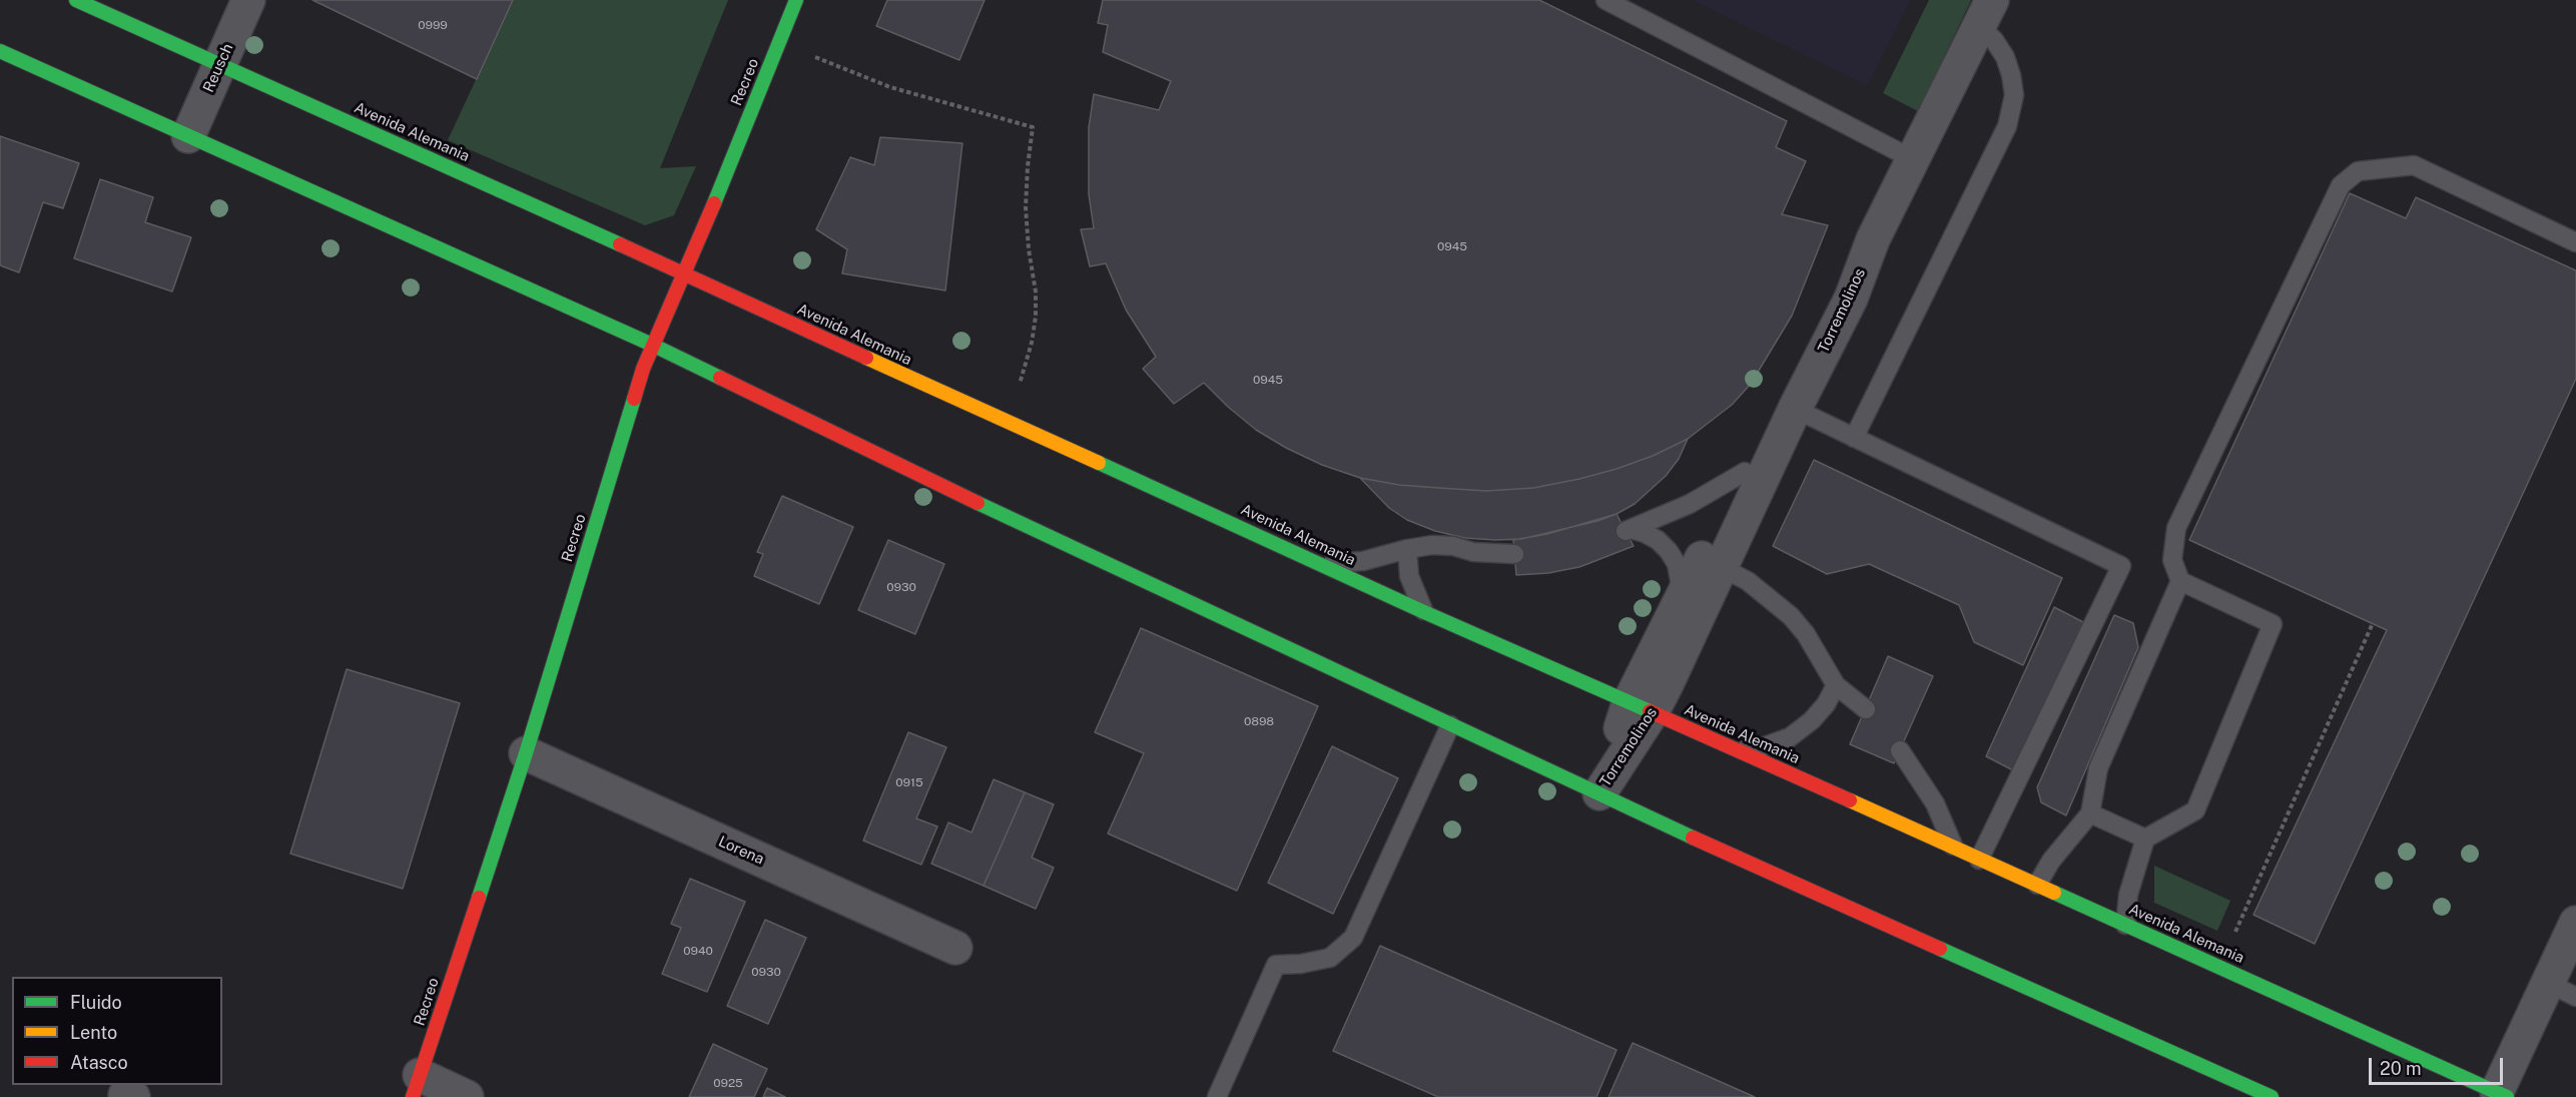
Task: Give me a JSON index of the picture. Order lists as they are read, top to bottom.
{
  "streets": {
    "main road": ["Recreo", "Avenida Alemania"],
    "street": ["Reusch", "Torremolinos", "Lorena"]
  },
  "crossings": [
    ["Reusch", "Avenida Alemania"],
    ["Recreo", "Avenida Alemania"],
    ["Recreo", "Lorena"],
    ["Avenida Alemania", "Torremolinos"]
  ],
  "house_numbers": [
    "0999",
    "0945",
    "0945",
    "0930",
    "0898",
    "0915",
    "0940",
    "0930",
    "0925"
  ],
  "legend": ["Fluido", "Lento", "Atasco"],
  "scale_bar": "20 m"
}
